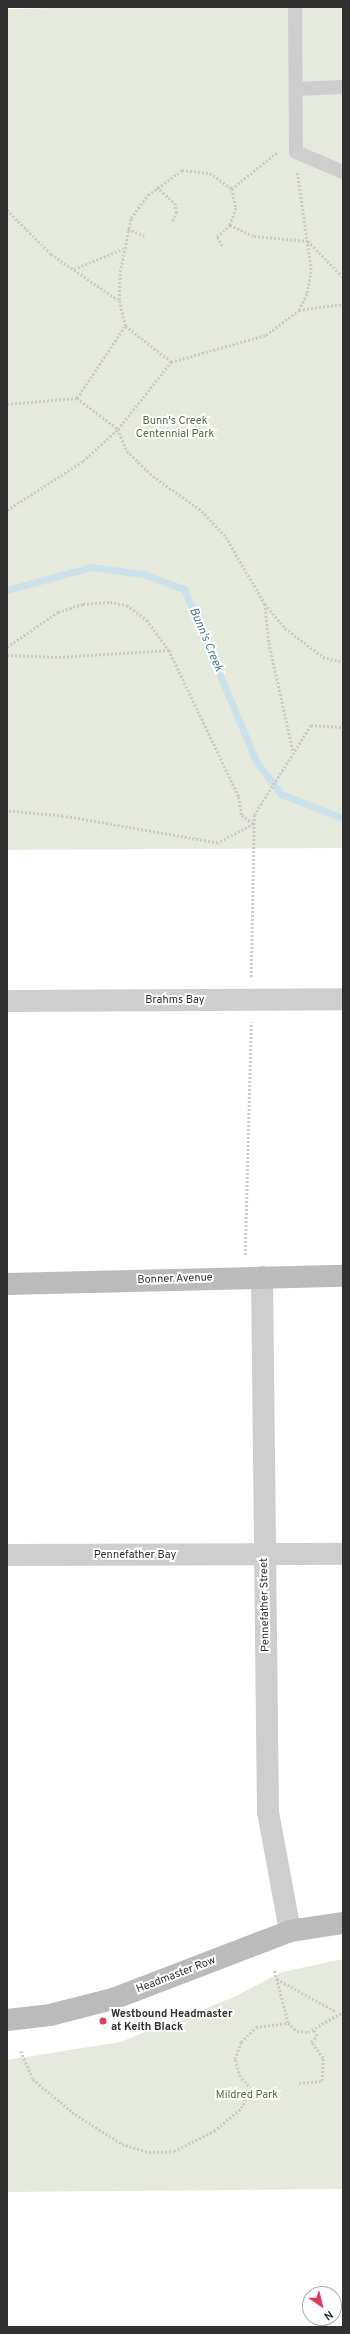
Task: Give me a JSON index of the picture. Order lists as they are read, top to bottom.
{
  "streets": {
    "street": [
      "Brahms Bay",
      "Bonner Avenue",
      "Pennefather Bay",
      "Pennefather Street",
      "Headmaster Row"
    ]
  },
  "crossings": [
    ["Bonner Avenue", "Pennefather Street"],
    ["Pennefather Bay", "Pennefather Street"],
    ["Pennefather Street", "Headmaster Row"]
  ],
  "water": ["Bunn's Creek"],
  "parks": ["Bunn's Creek Centennial Park", "Mildred Park"],
  "places": ["Westbound Headmaster at Keith Black"],
  "north": "bottom right"
}
